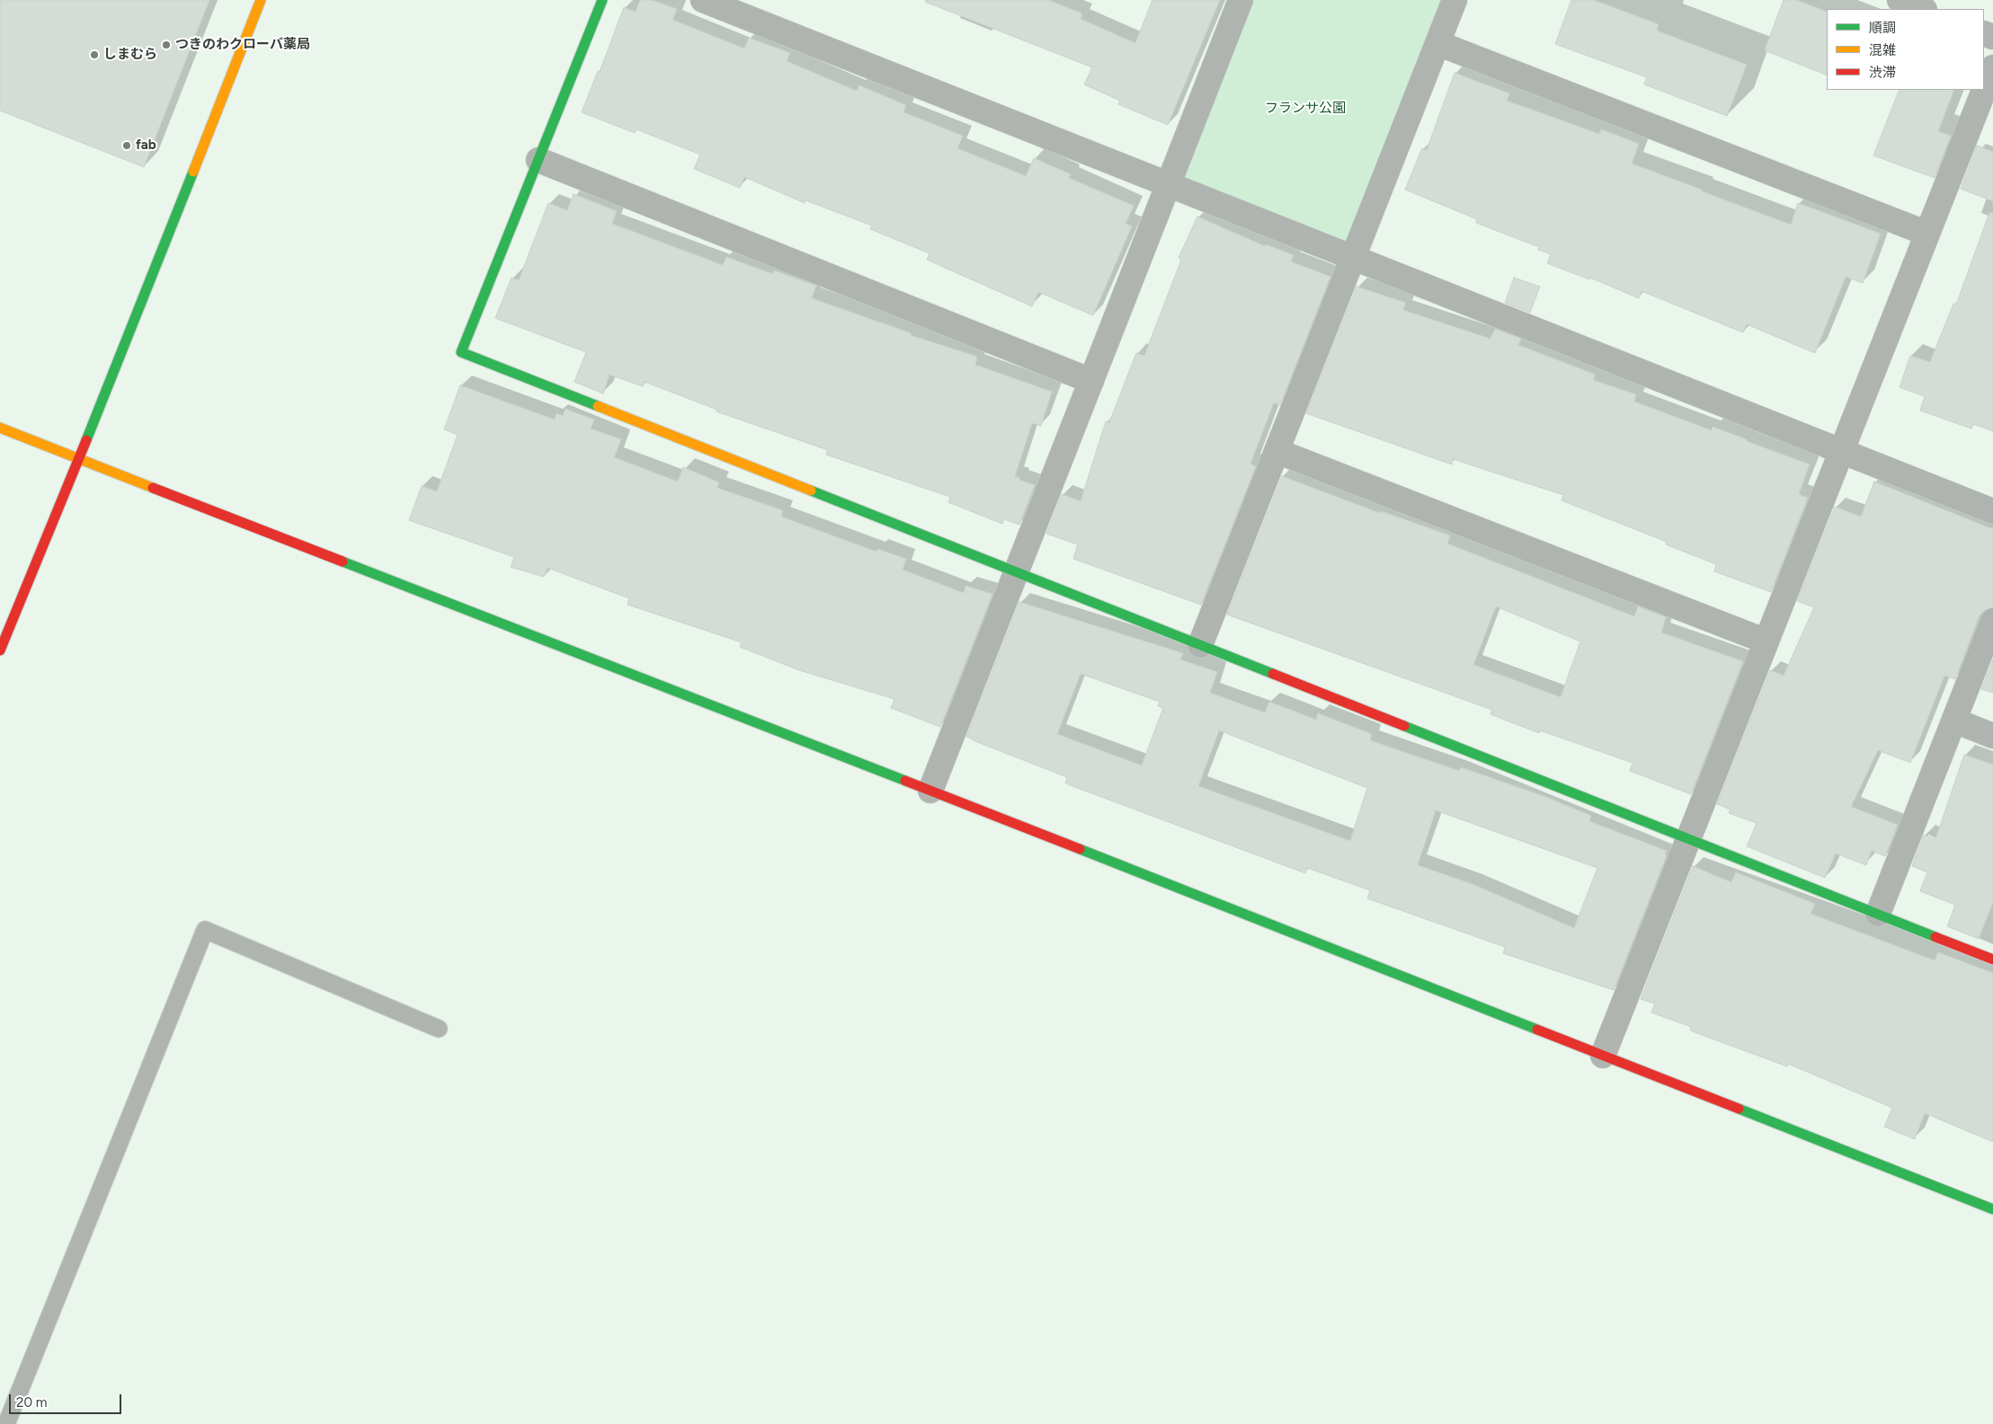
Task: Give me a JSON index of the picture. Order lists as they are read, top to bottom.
{
  "parks": ["フランサ公園"],
  "places": ["つきのわクローバ薬局", "しまむら", "fab"],
  "legend": ["順調", "混雑", "渋滞"],
  "scale_bar": "20 m"
}
